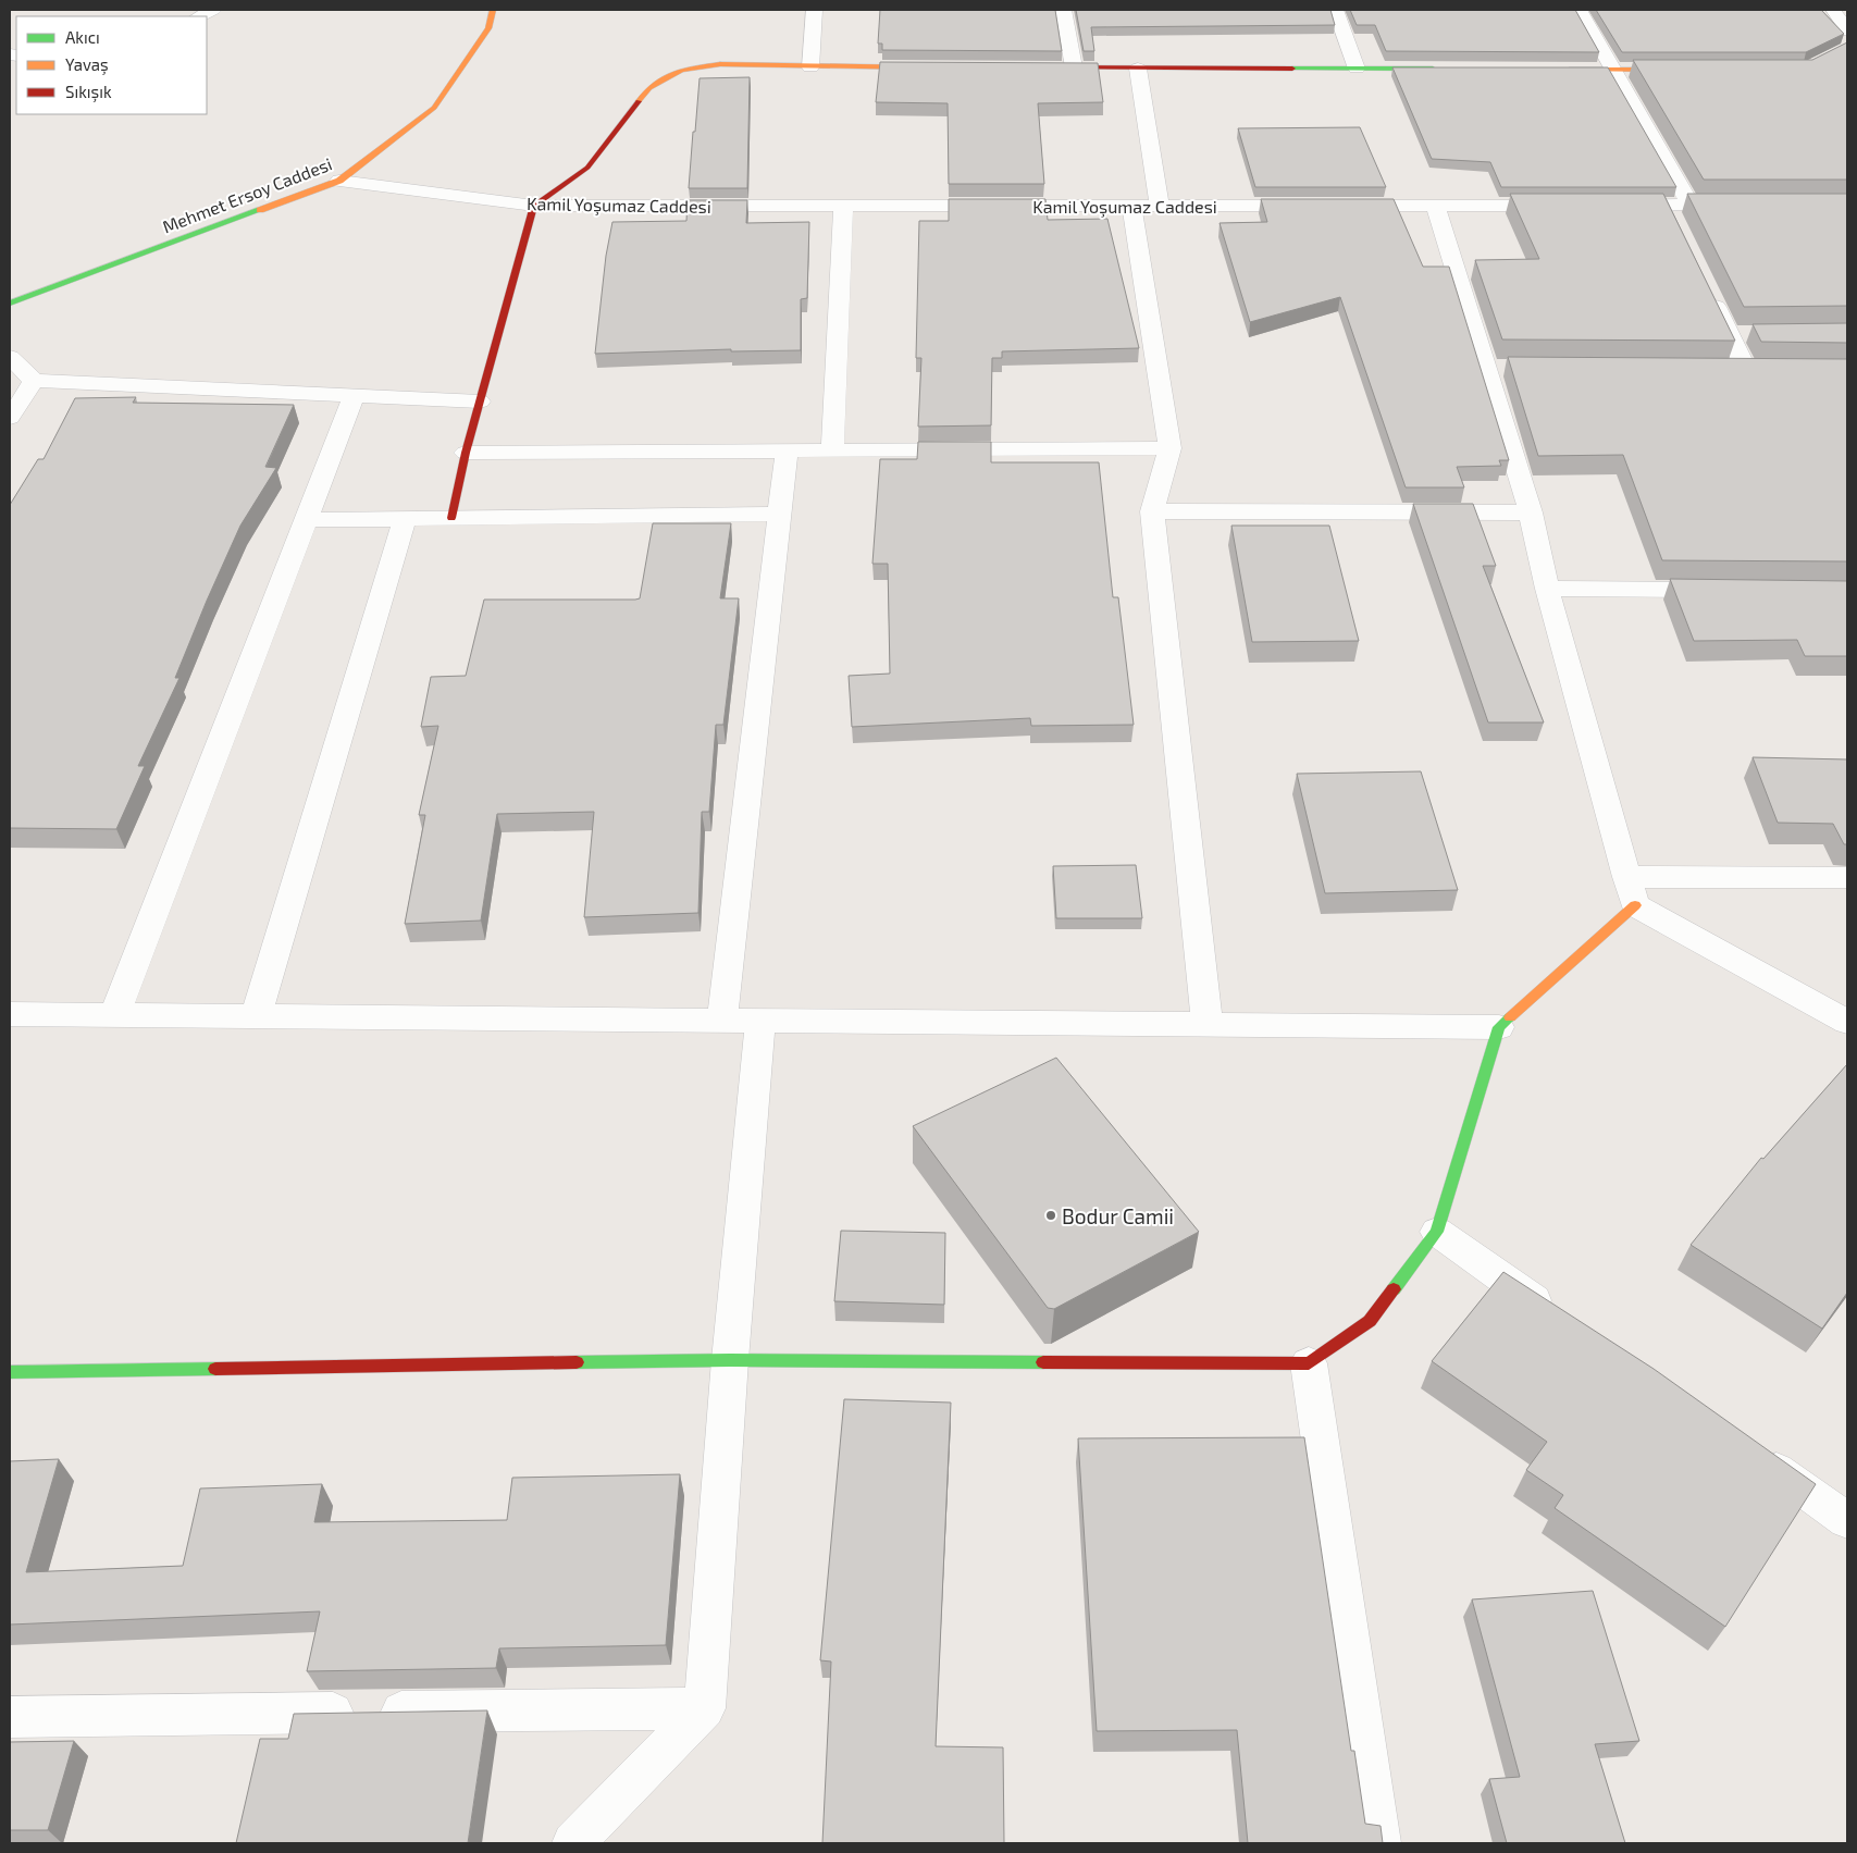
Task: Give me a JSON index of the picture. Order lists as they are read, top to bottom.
{
  "streets": {
    "street": ["Mehmet Ersoy Caddesi", "Kamil Yoşumaz Caddesi"]
  },
  "crossings": [
    ["Mehmet Ersoy Caddesi", "Kamil Yoşumaz Caddesi"]
  ],
  "places": ["Bodur Camii"],
  "legend": ["Akıcı", "Yavaş", "Sıkışık"]
}
